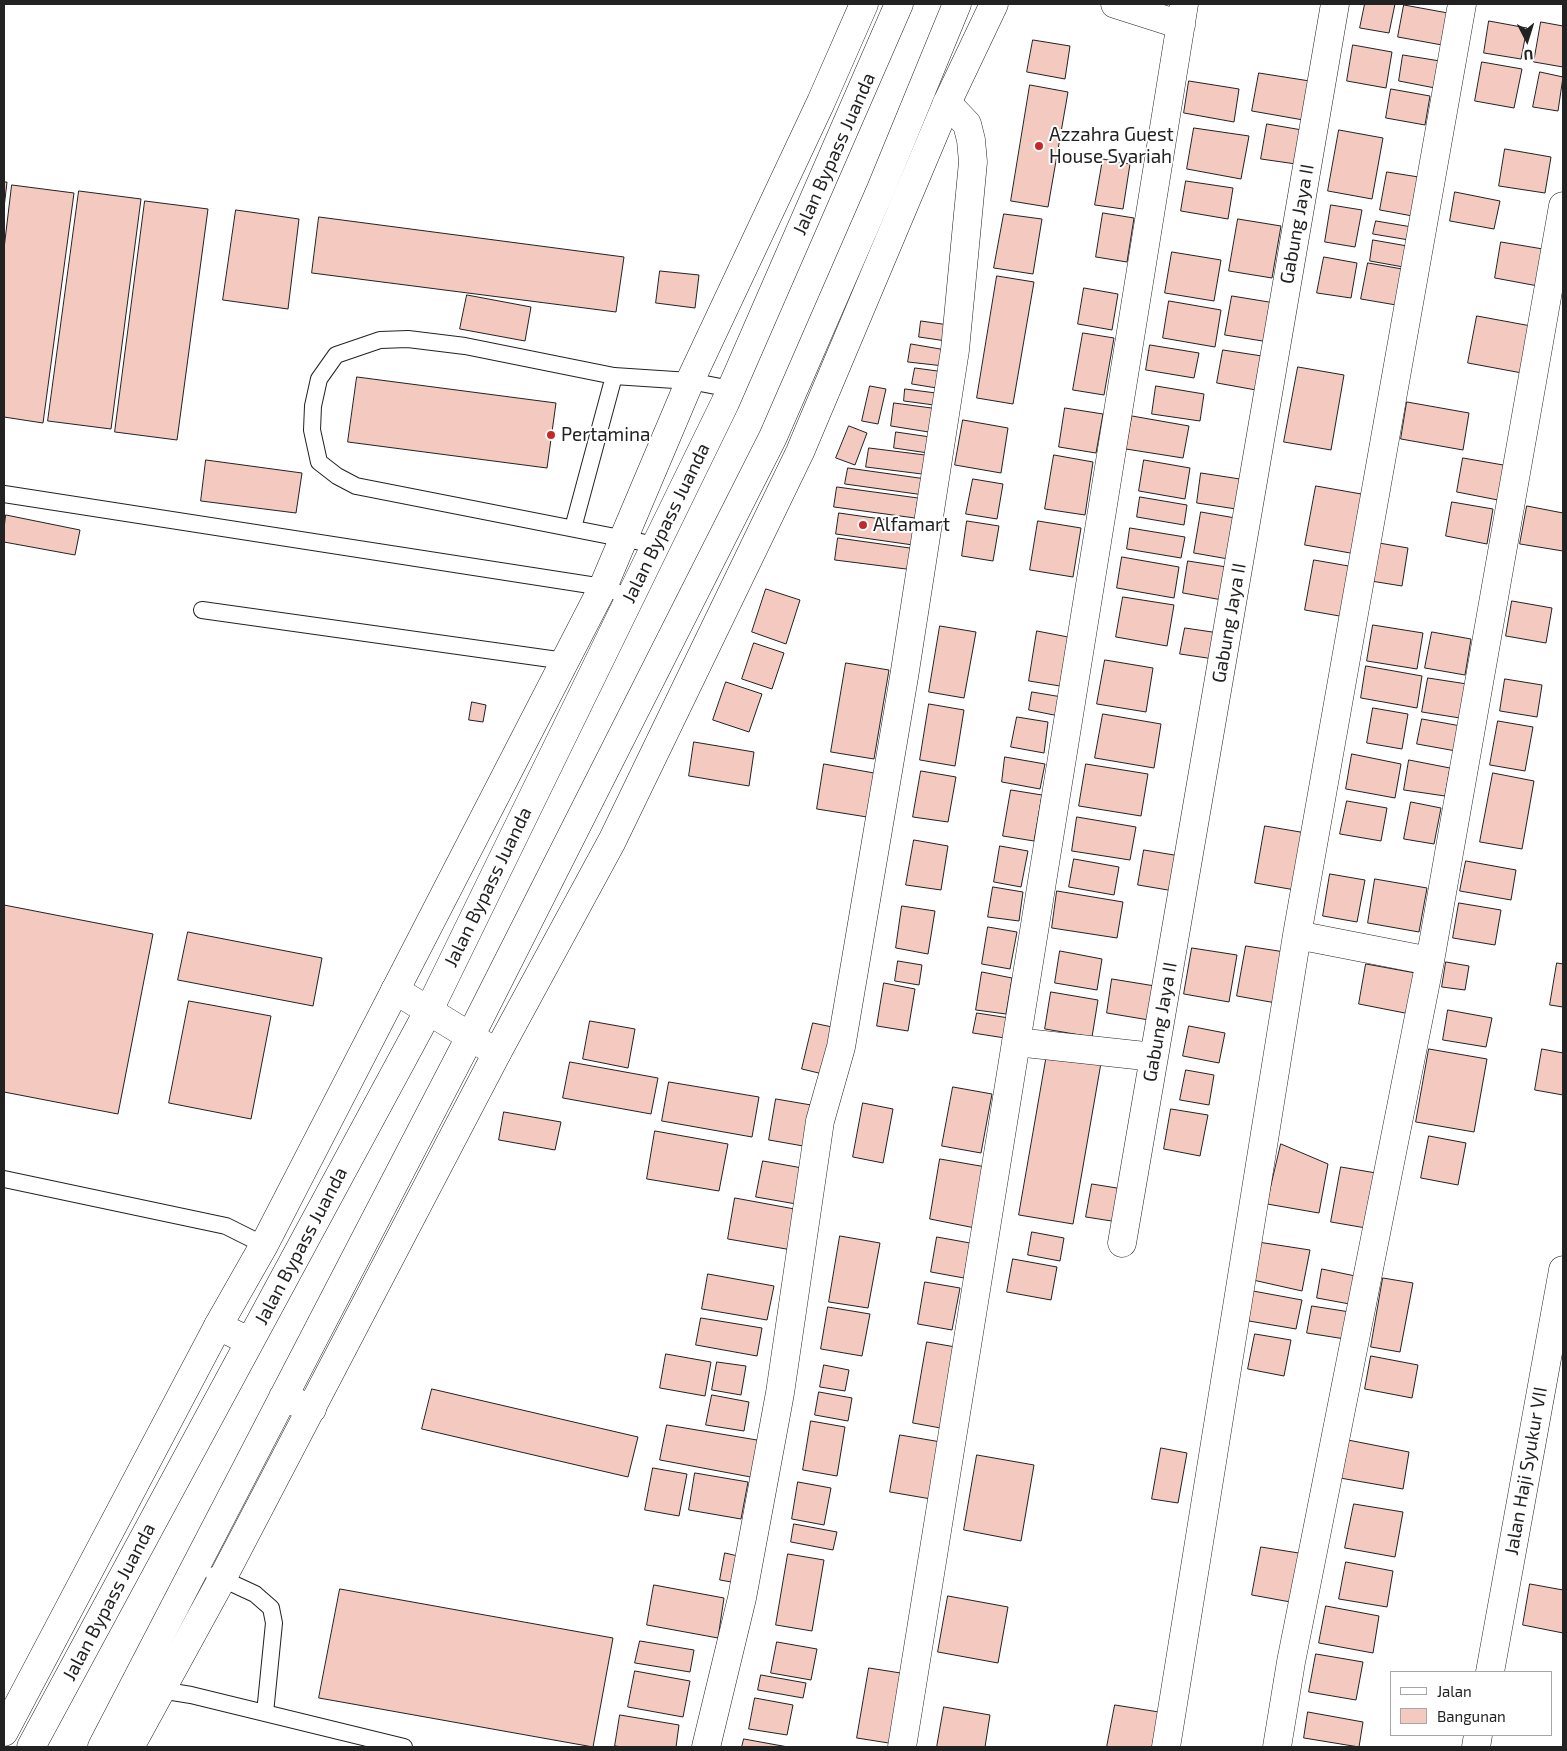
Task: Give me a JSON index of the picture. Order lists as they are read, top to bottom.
{
  "streets": {
    "main road": ["Jalan Bypass Juanda", "Gabung Jaya II", "Jalan Haji Syukur VII"]
  },
  "places": ["Azzahra Guest House Syariah", "Pertamina", "Alfamart"],
  "legend": ["Jalan", "Bangunan"],
  "north": "bottom"
}
